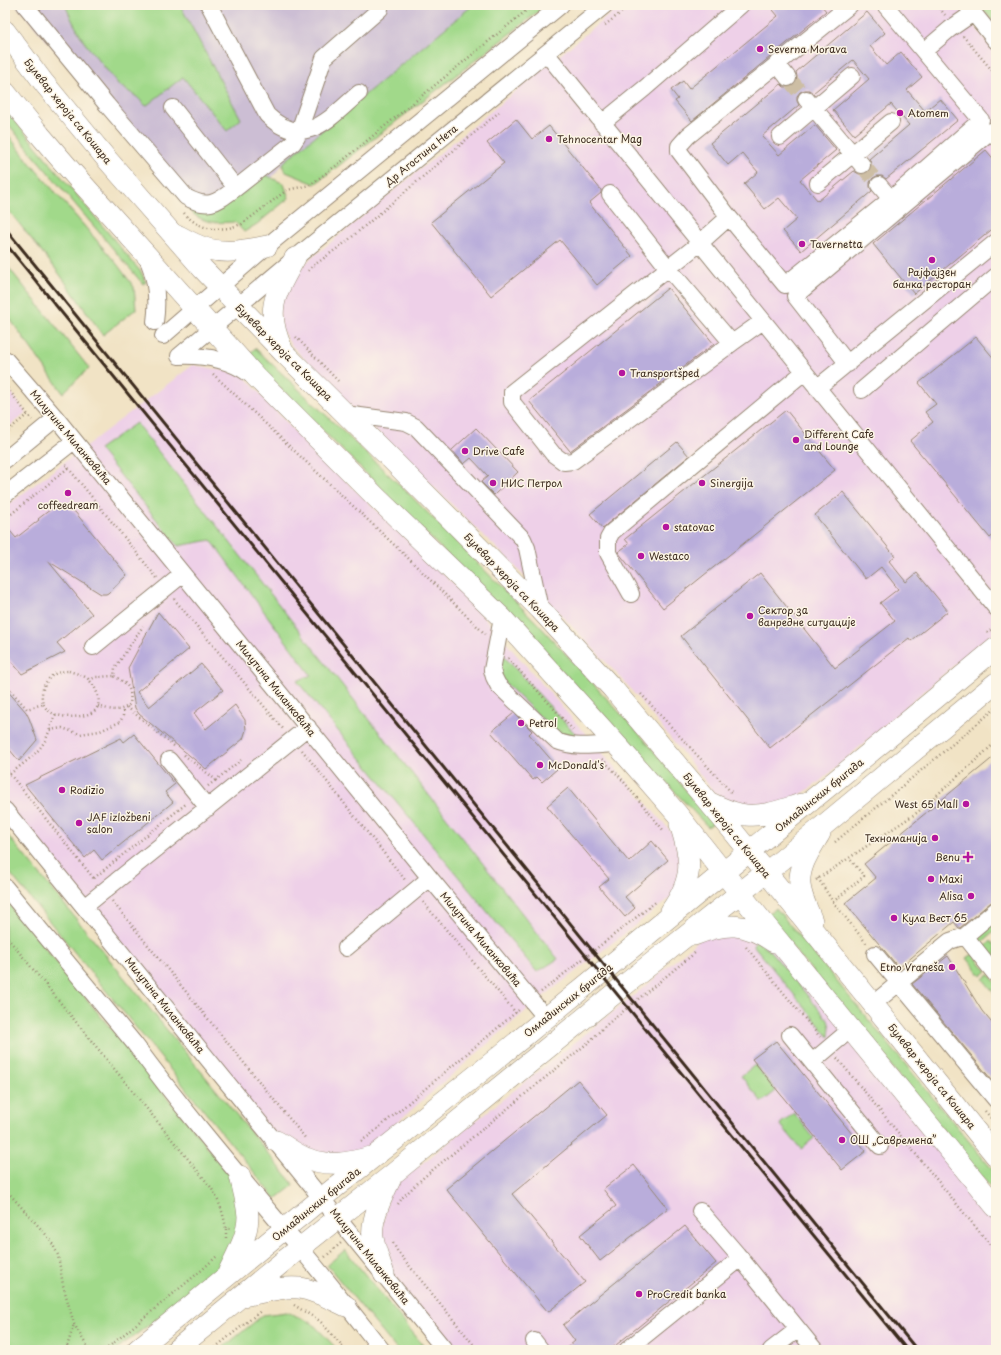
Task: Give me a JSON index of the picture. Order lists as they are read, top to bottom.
{
  "streets": {
    "main road": ["Булевар хероја са Кошара", "Омладинских бригада"],
    "street": ["Др Агостина Нета", "Милутина Миланковића"]
  },
  "crossings": [
    ["Булевар хероја са Кошара", "Др Агостина Нета"],
    ["Булевар хероја са Кошара", "Омладинских бригада"],
    ["Милутина Миланковића", "Омладинских бригада"]
  ],
  "places": {
    "other": [
      "Severna Morava",
      "Atomem",
      "Tehnocentar Mag",
      "Tavernetta",
      "Рајфајзен банка ресторан",
      "Transportšped",
      "Different Cafe and Lounge",
      "Drive Cafe",
      "НИС Петрол",
      "Sinergija",
      "coffeedream",
      "statovac",
      "Westaco",
      "Сектор за ванредне ситуације",
      "Petrol",
      "McDonald's",
      "Rodizio",
      "West 65 Mall",
      "JAF izložbeni salon",
      "Техноманија",
      "Maxi",
      "Alisa",
      "Кула Вест 65",
      "Etno Vraneša",
      "ОШ „Савремена”",
      "ProCredit banka"
    ],
    "health": ["Benu"]
  }
}
